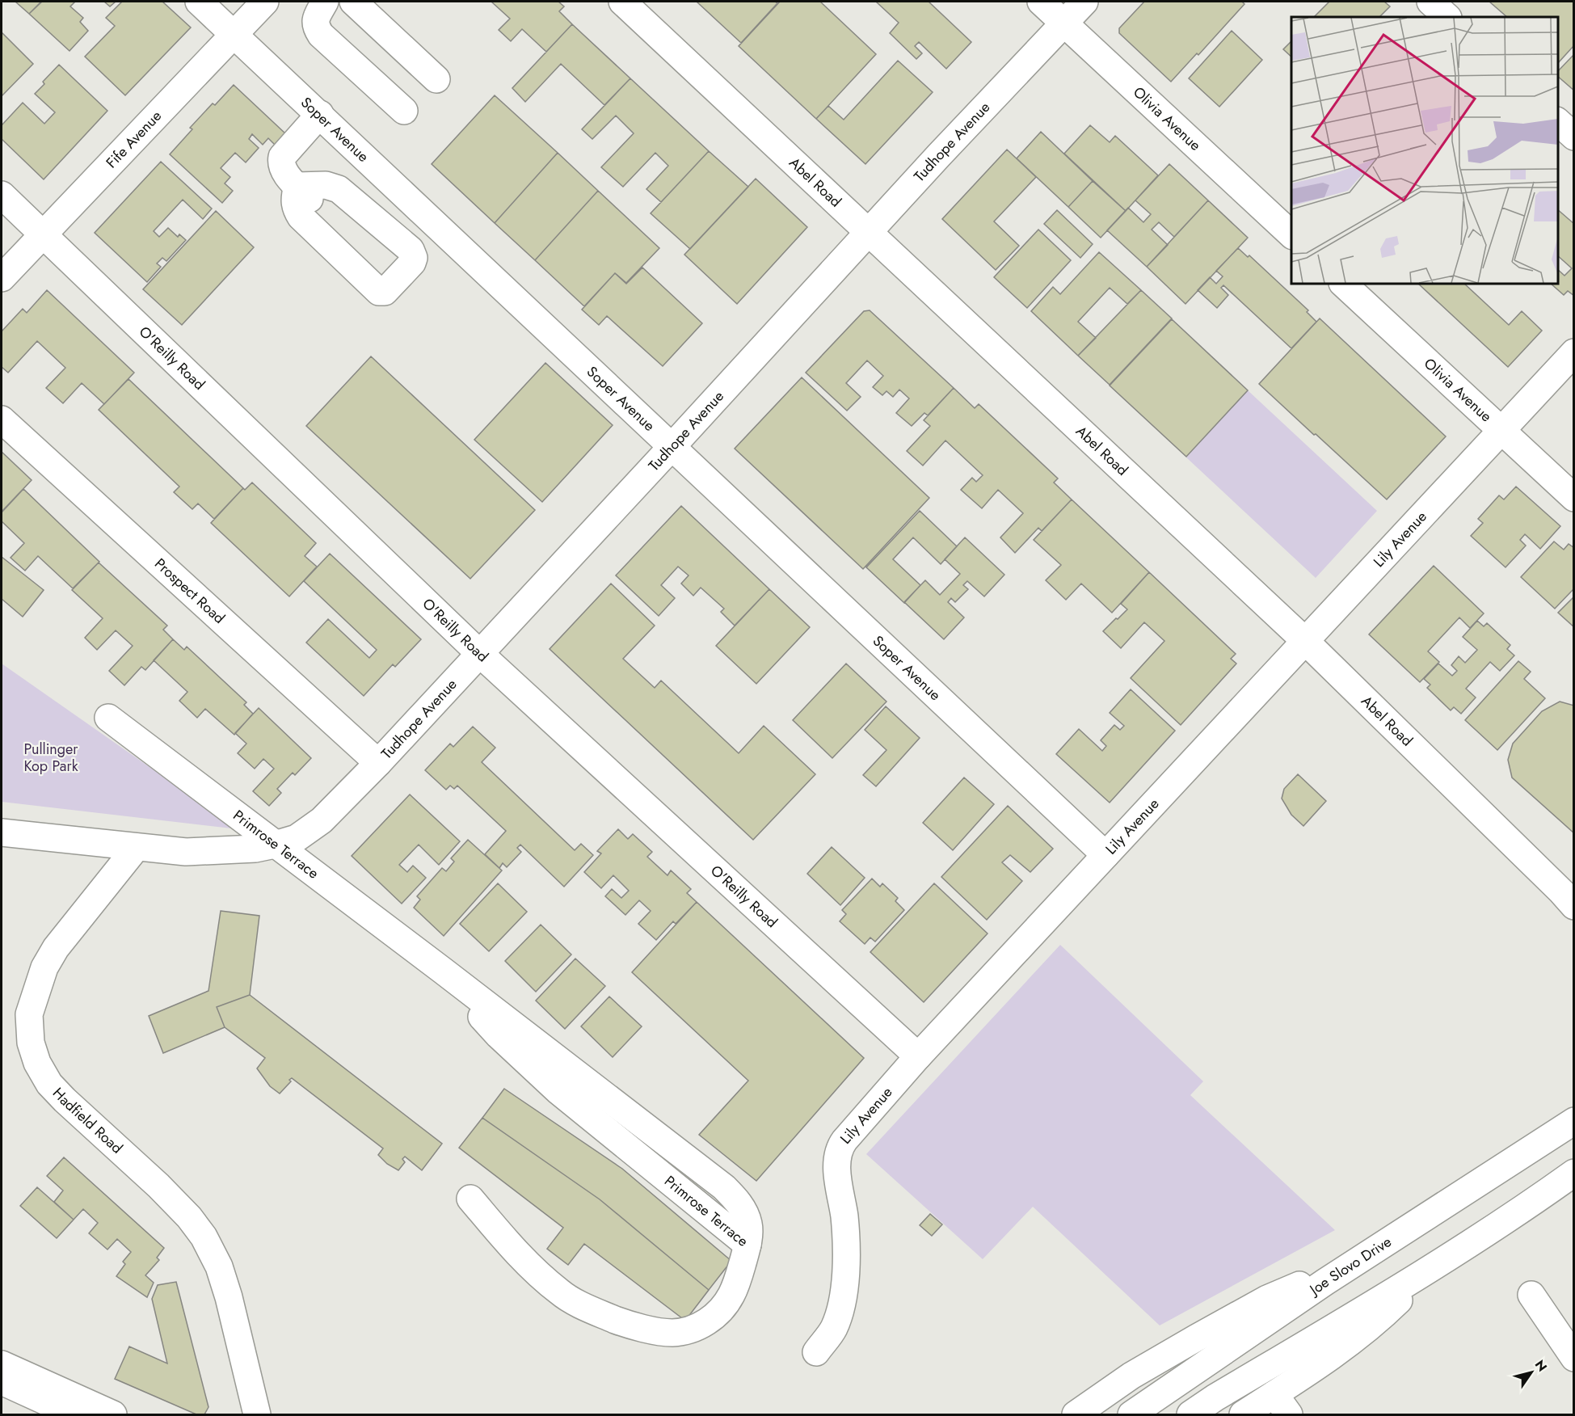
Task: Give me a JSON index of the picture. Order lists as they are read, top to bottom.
{
  "streets": {
    "street": [
      "Olivia Avenue",
      "Soper Avenue",
      "Fife Avenue",
      "Tudhope Avenue",
      "Abel Road",
      "O'Reilly Road",
      "Lily Avenue",
      "Prospect Road",
      "Primrose Terrace",
      "Hadfield Road",
      "Joe Slovo Drive"
    ]
  },
  "crossings": [
    ["Olivia Avenue", "Tudhope Avenue"],
    ["Olivia Avenue", "Lily Avenue"],
    ["Soper Avenue", "Fife Avenue"],
    ["Soper Avenue", "Tudhope Avenue"],
    ["Soper Avenue", "Lily Avenue"],
    ["Fife Avenue", "O'Reilly Road"],
    ["Tudhope Avenue", "Abel Road"],
    ["Tudhope Avenue", "O'Reilly Road"],
    ["Tudhope Avenue", "Prospect Road"],
    ["Tudhope Avenue", "Primrose Terrace"],
    ["Abel Road", "Lily Avenue"],
    ["O'Reilly Road", "Lily Avenue"]
  ],
  "parks": ["Pullinger Kop Park"],
  "north": "top right"
}
